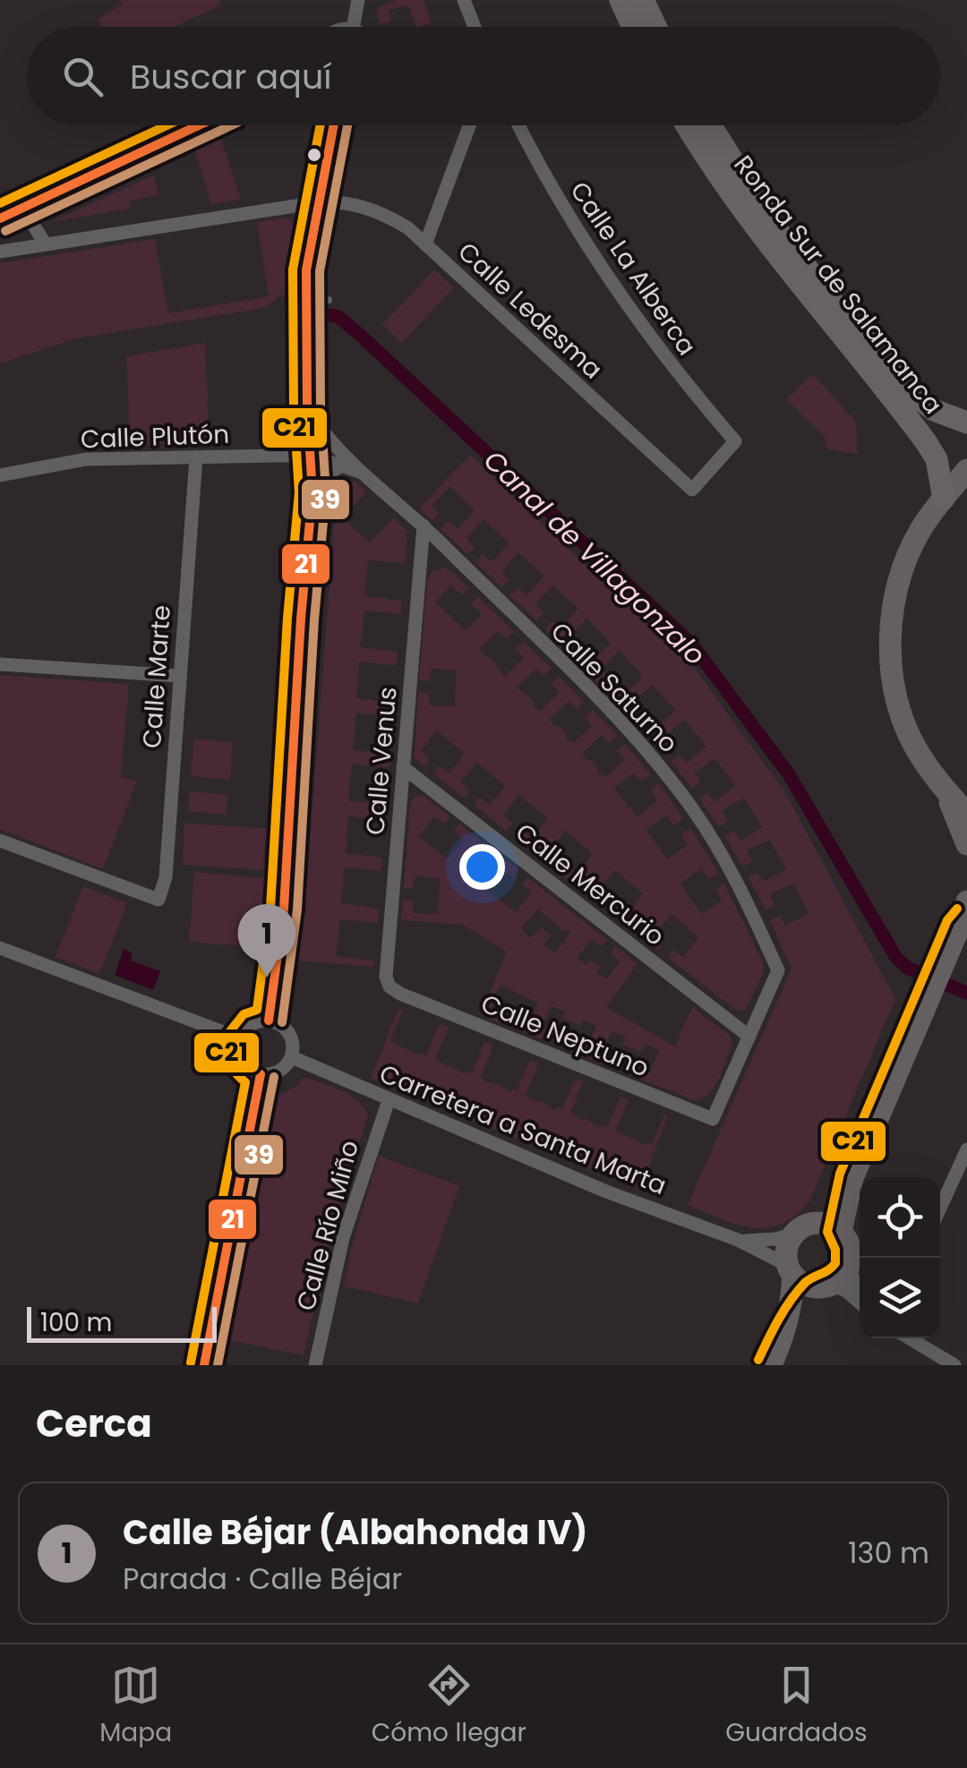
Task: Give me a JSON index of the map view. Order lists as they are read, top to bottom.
{
  "streets": {
    "highway": ["Ronda Sur de Salamanca"],
    "street": [
      "Calle La Alberca",
      "Calle Ledesma",
      "Calle Plutón",
      "Calle Marte",
      "Calle Saturno",
      "Calle Venus",
      "Calle Mercurio",
      "Calle Neptuno",
      "Carretera a Santa Marta",
      "Calle Río Miño"
    ]
  },
  "crossings": [
    ["Calle La Alberca", "Calle Ledesma"],
    ["Calle Plutón", "Calle Marte"],
    ["Calle Plutón", "Calle Saturno"],
    ["Calle Saturno", "Calle Venus"],
    ["Calle Saturno", "Calle Mercurio"],
    ["Calle Saturno", "Calle Neptuno"],
    ["Calle Venus", "Calle Mercurio"],
    ["Calle Venus", "Calle Neptuno"],
    ["Calle Mercurio", "Calle Neptuno"],
    ["Carretera a Santa Marta", "Calle Río Miño"]
  ],
  "water": ["Canal de Villagonzalo"],
  "lines": ["transit line 21", "transit line 39", "transit line C21"],
  "scale_bar": "100 m",
  "page": {
    "search": "Buscar aquí",
    "pins": "1",
    "scale": "100 m",
    "heading": "Cerca",
    "list": [
      {
        "mark": "1",
        "name": "Calle Béjar (Albahonda IV)",
        "note": "Parada · Calle Béjar",
        "value": "130 m"
      }
    ],
    "nav": ["Mapa", "Cómo llegar", "Guardados"]
  }
}
